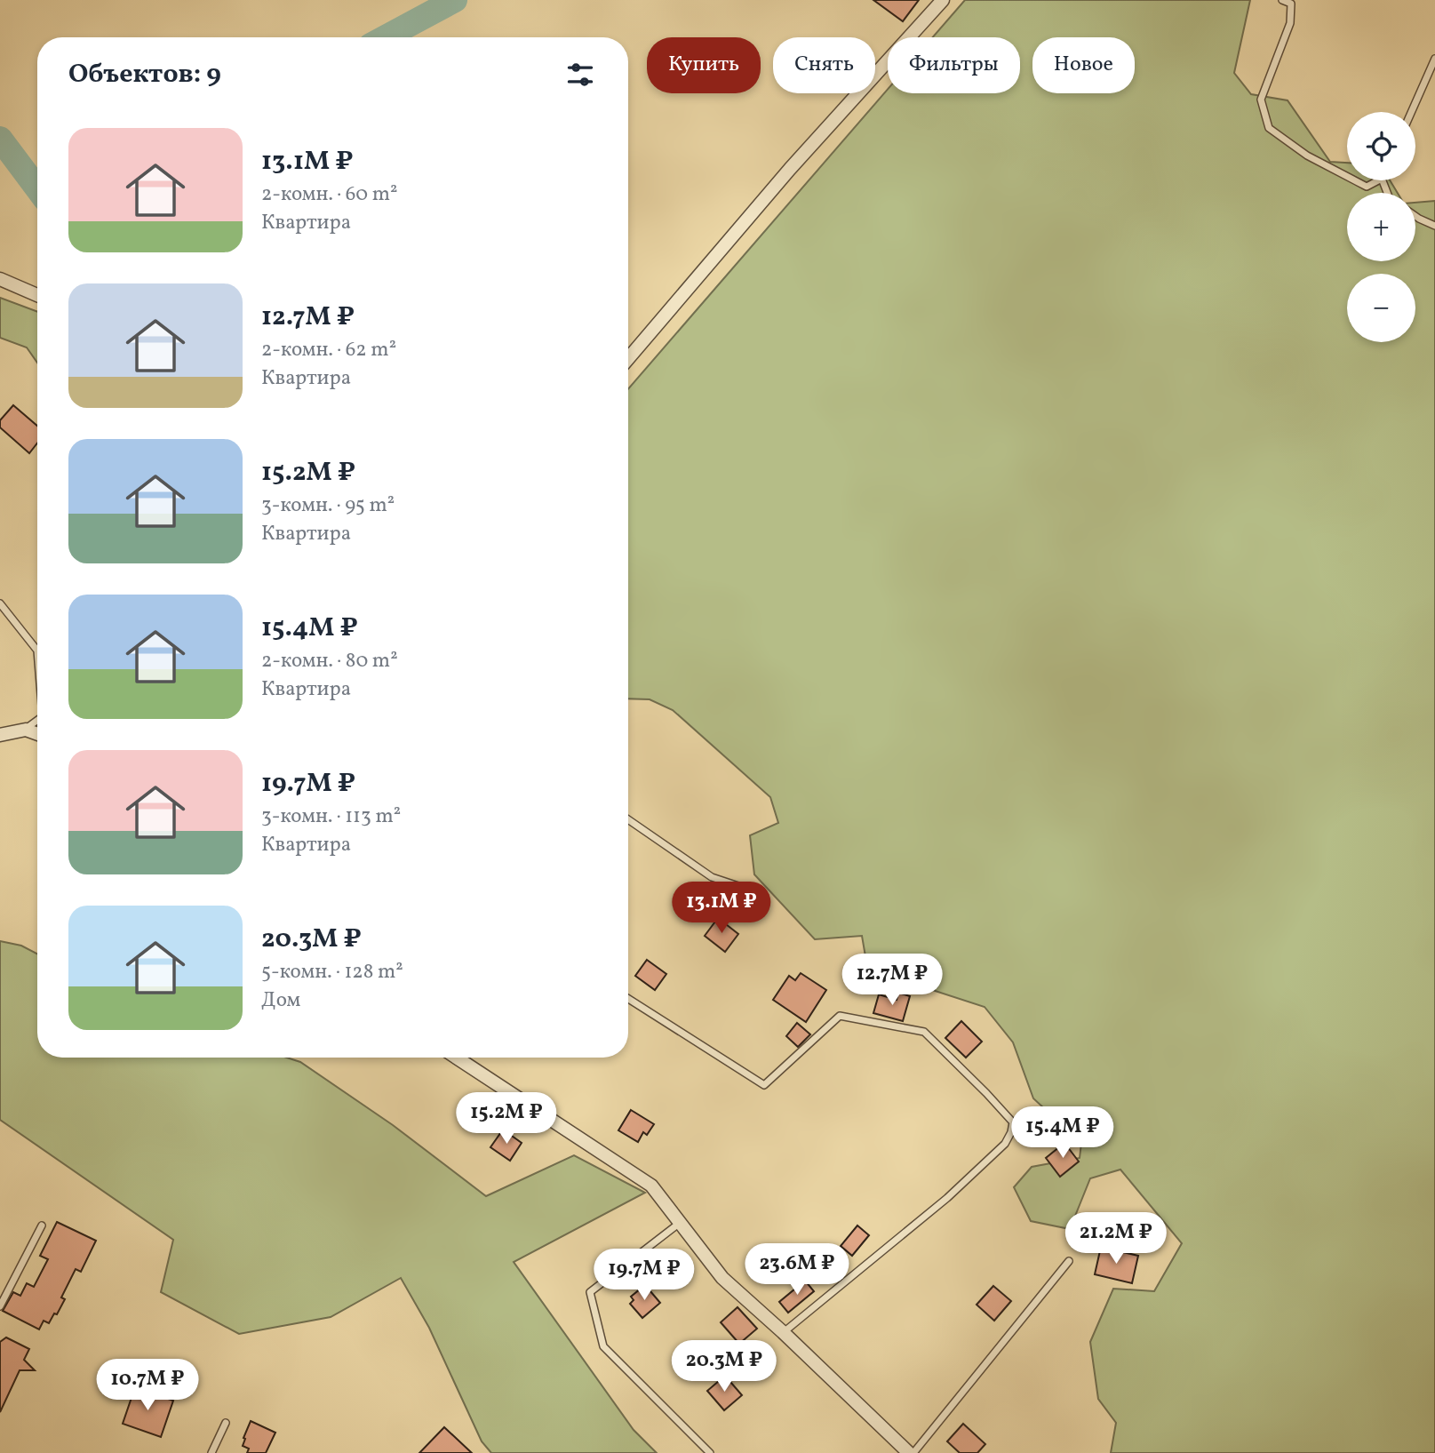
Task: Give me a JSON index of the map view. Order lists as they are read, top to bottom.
{
  "page": {
    "chip": [
      "Купить",
      "Снять",
      "Фильтры",
      "Новое"
    ],
    "heading": "Объектов: 9",
    "map_buttons": ["+", "−"],
    "list": [
      {
        "name": "13.1M ₽",
        "note": "2-комн. · 60 m² · Квартира"
      },
      {
        "name": "12.7M ₽",
        "note": "2-комн. · 62 m² · Квартира"
      },
      {
        "name": "15.2M ₽",
        "note": "3-комн. · 95 m² · Квартира"
      },
      {
        "name": "15.4M ₽",
        "note": "2-комн. · 80 m² · Квартира"
      },
      {
        "name": "19.7M ₽",
        "note": "3-комн. · 113 m² · Квартира"
      },
      {
        "name": "20.3M ₽",
        "note": "5-комн. · 128 m² · Дом"
      }
    ],
    "price": [
      "13.1M ₽",
      "12.7M ₽",
      "15.2M ₽",
      "15.4M ₽",
      "21.2M ₽",
      "23.6M ₽",
      "19.7M ₽",
      "20.3M ₽",
      "10.7M ₽"
    ]
  }
}
